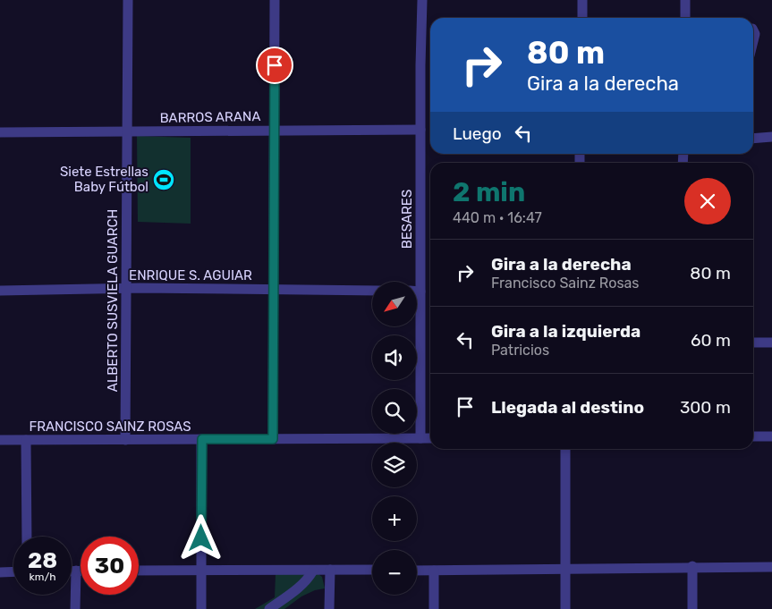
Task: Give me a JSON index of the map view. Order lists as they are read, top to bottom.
{
  "streets": {
    "street": [
      "BARROS ARANA",
      "BESARES",
      "ENRIQUE S. AGUIAR",
      "ALBERTO SUSVIELA GUARCH",
      "FRANCISCO SAINZ ROSAS"
    ]
  },
  "crossings": [
    ["BARROS ARANA", "BESARES"],
    ["BARROS ARANA", "ALBERTO SUSVIELA GUARCH"],
    ["BESARES", "FRANCISCO SAINZ ROSAS"],
    ["ENRIQUE S. AGUIAR", "ALBERTO SUSVIELA GUARCH"],
    ["ALBERTO SUSVIELA GUARCH", "FRANCISCO SAINZ ROSAS"]
  ],
  "places": {
    "sports": ["Siete Estrellas Baby Fútbol"]
  },
  "north": "bottom left",
  "page": {
    "turn": ["80 m", "Gira a la derecha"],
    "then": "Luego",
    "heading": ["2 min", "440 m · 16:47"],
    "list": [
      {
        "name": "Gira a la derecha",
        "note": "Francisco Sainz Rosas",
        "value": "80 m"
      },
      {
        "name": "Gira a la izquierda",
        "note": "Patricios",
        "value": "60 m"
      },
      {
        "name": "Llegada al destino",
        "value": "300 m"
      }
    ],
    "map_buttons": ["+", "−"],
    "speed": "28 km/h",
    "limit": "30"
  }
}
